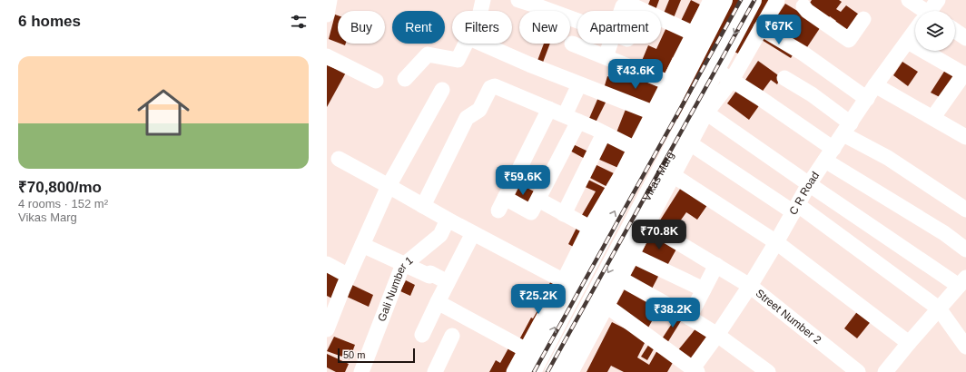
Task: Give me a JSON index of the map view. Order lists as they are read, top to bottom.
{
  "streets": {
    "main road": ["Vikas Marg"],
    "street": ["C R Road", "Gali Number 1", "Street Number 2"]
  },
  "crossings": [
    ["Vikas Marg", "Street Number 2"],
    ["C R Road", "Street Number 2"]
  ],
  "scale_bar": "50 m",
  "page": {
    "heading": "6 homes",
    "chip": [
      "Buy",
      "Rent",
      "Filters",
      "New",
      "Apartment"
    ],
    "price": [
      "₹67K",
      "₹43.6K",
      "₹59.6K",
      "₹70.8K",
      "₹25.2K",
      "₹38.2K"
    ],
    "list": [
      {
        "name": "₹70,800/mo",
        "note": "4 rooms · 152 m² · Vikas Marg"
      }
    ],
    "scale": "50 m"
  }
}
